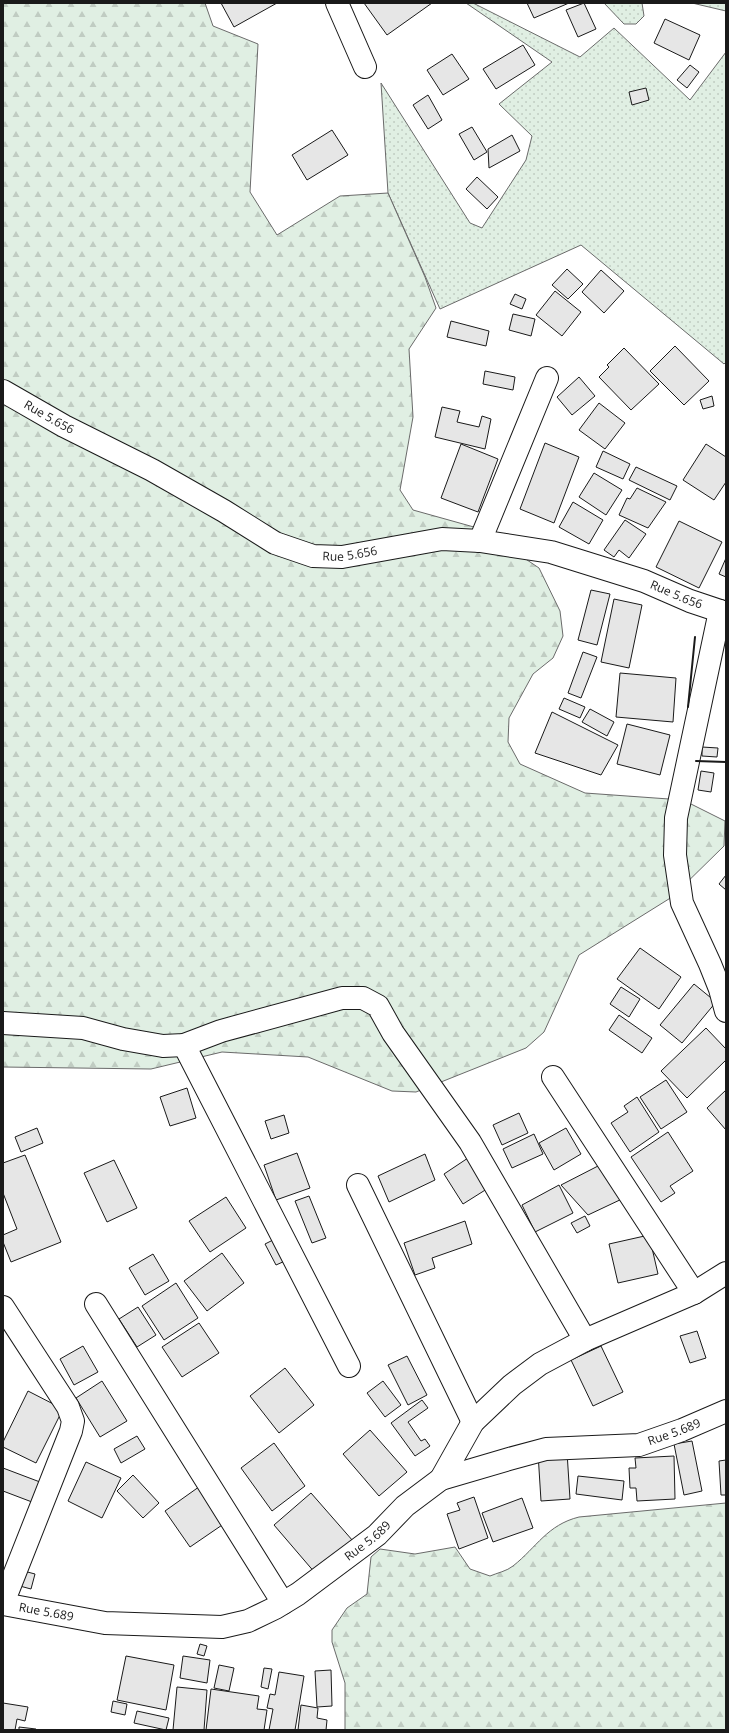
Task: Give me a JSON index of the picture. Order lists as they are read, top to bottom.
{
  "streets": {
    "street": ["Rue 5.656", "Rue 5.689"]
  }
}
